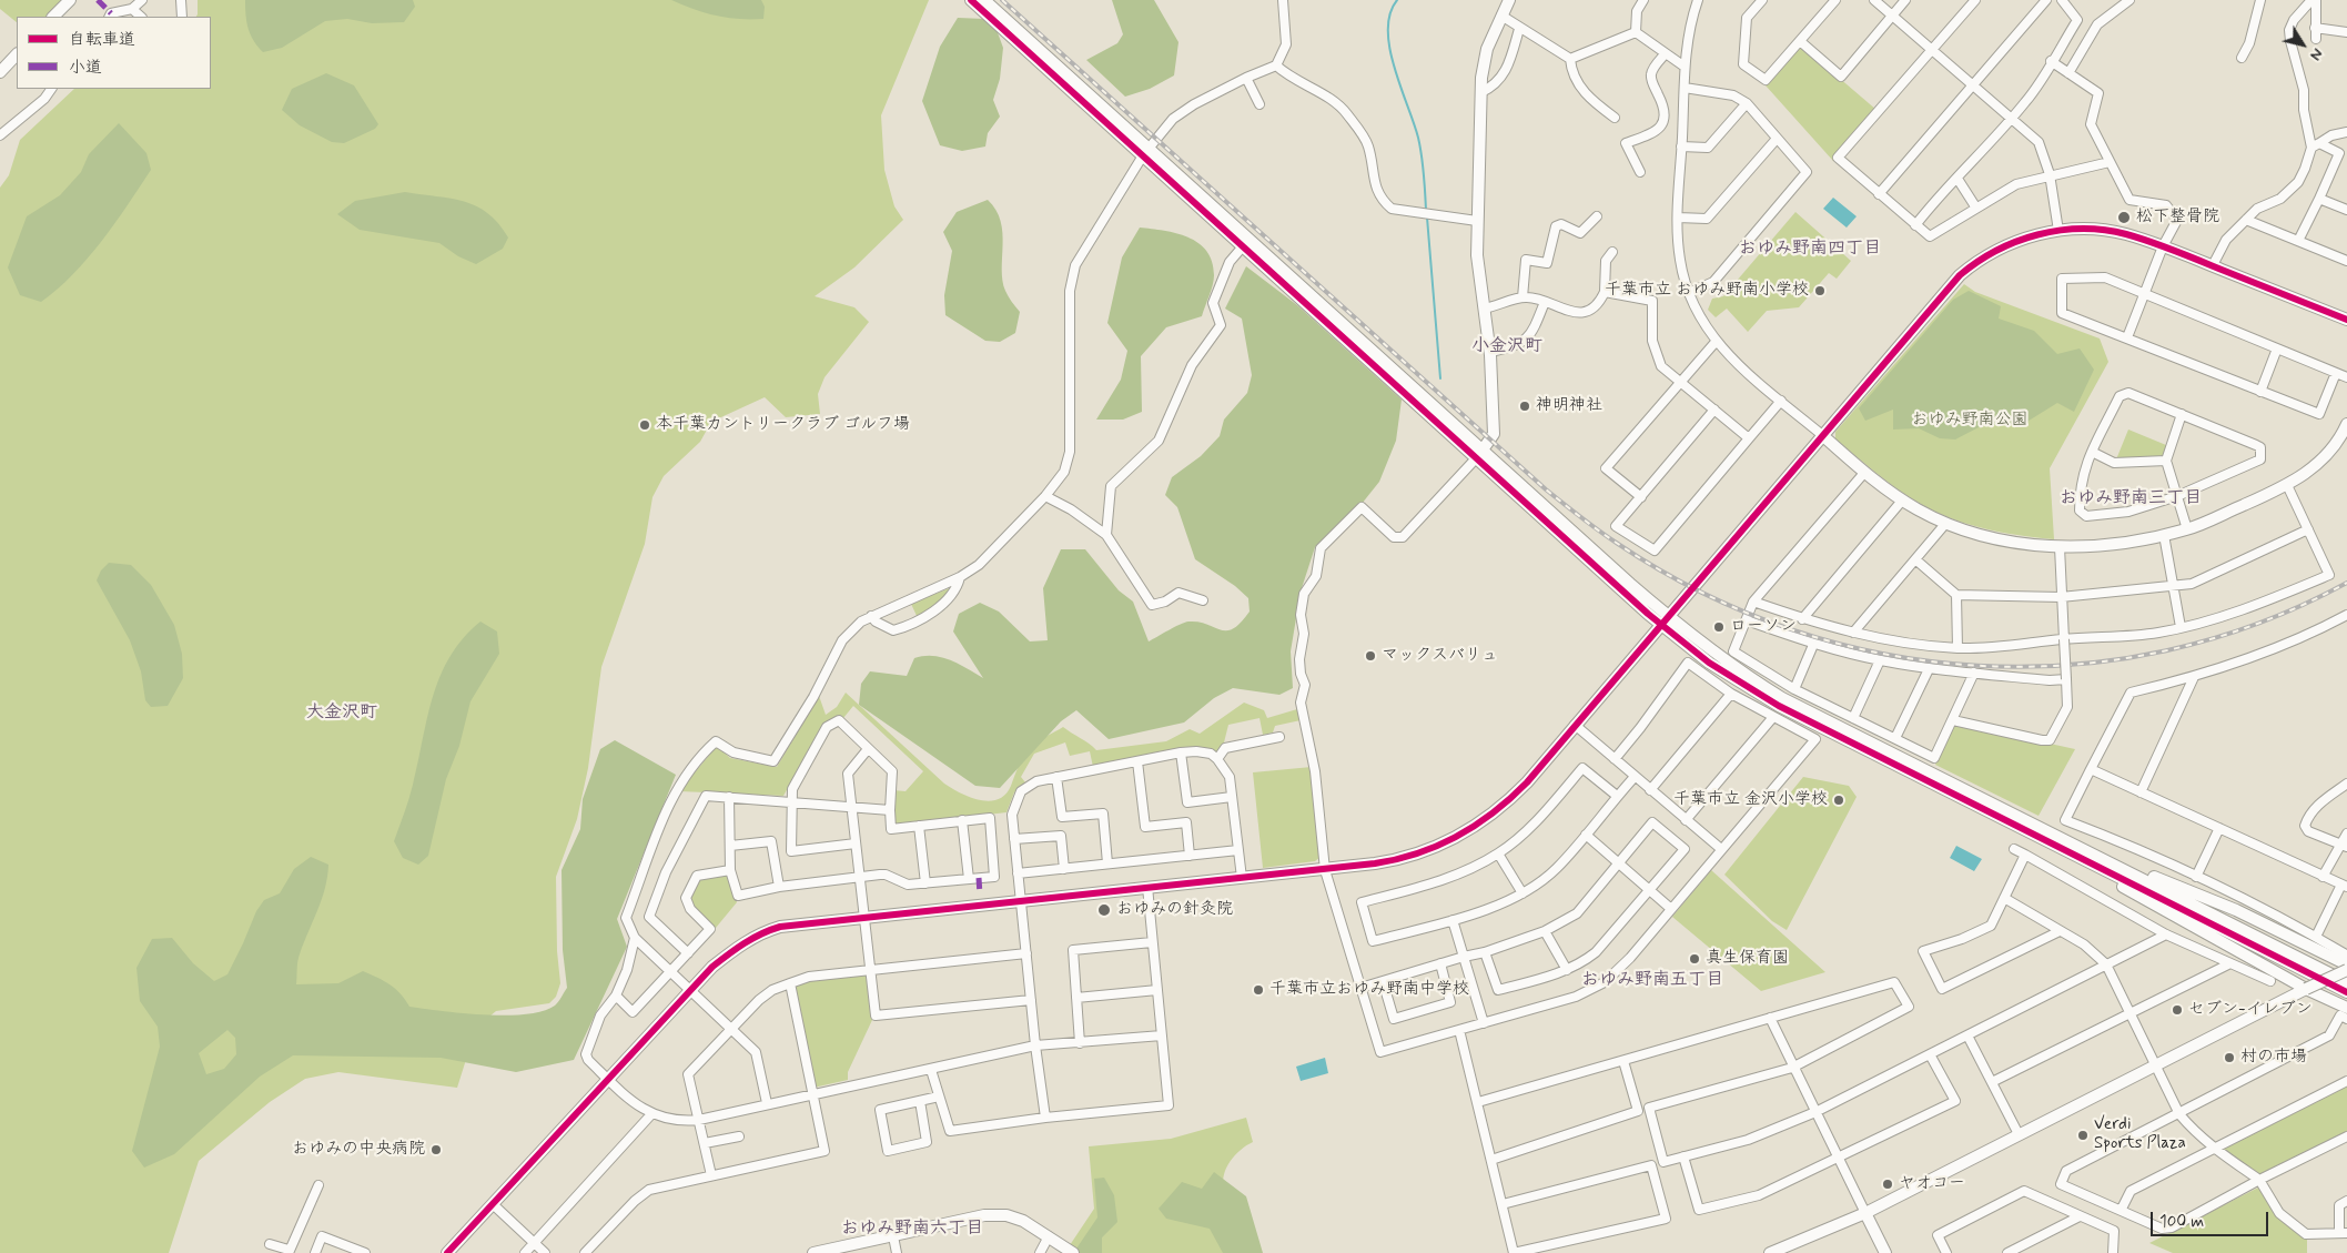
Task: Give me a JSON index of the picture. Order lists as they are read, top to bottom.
{
  "districts": [
    "おゆみ野南四丁目",
    "小金沢町",
    "おゆみ野南三丁目",
    "大金沢町",
    "おゆみ野南五丁目",
    "おゆみ野南六丁目"
  ],
  "parks": ["おゆみ野南公園"],
  "places": [
    "松下整骨院",
    "千葉市立 おゆみ野南小学校",
    "神明神社",
    "本千葉カントリークラブ ゴルフ場",
    "ローソン",
    "マックスバリュ",
    "千葉市立 金沢小学校",
    "おゆみの針灸院",
    "真生保育園",
    "千葉市立おゆみ野南中学校",
    "セブン-イレブン",
    "村の市場",
    "Verdi Sports Plaza",
    "おゆみの中央病院",
    "ヤオコー"
  ],
  "legend": ["自転車道", "小道"],
  "scale_bar": "100 m",
  "north": "bottom right"
}
